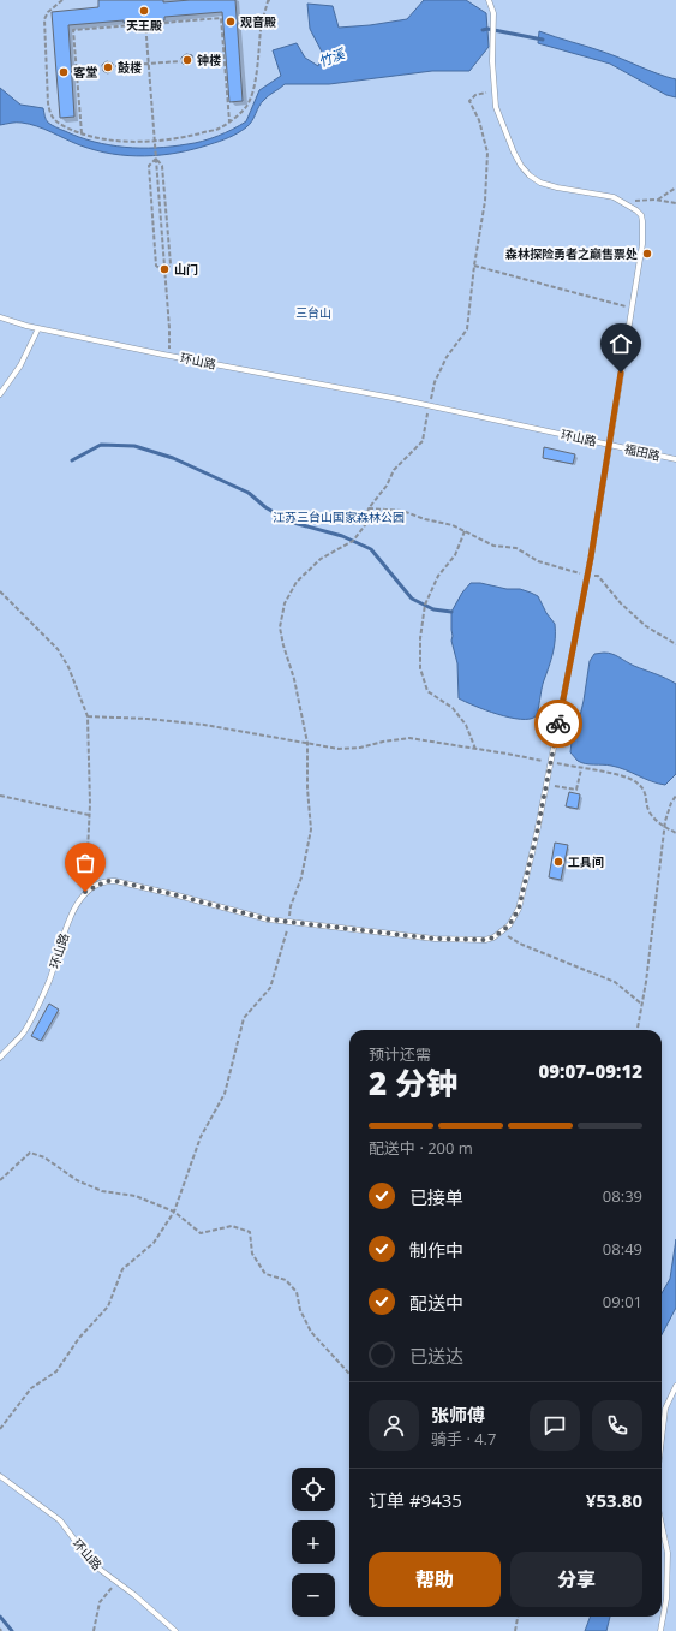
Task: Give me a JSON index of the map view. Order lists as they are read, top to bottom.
{
  "streets": {
    "lane": ["环山路", "福田路"]
  },
  "crossings": [
    ["环山路", "福田路"]
  ],
  "water": ["竹溪"],
  "parks": ["三台山", "江苏三台山国家森林公园"],
  "places": [
    "天王殿",
    "观音殿",
    "钟楼",
    "鼓楼",
    "客堂",
    "森林探险勇者之巅售票处",
    "山门",
    "工具间"
  ],
  "page": {
    "heading": ["2 分钟", "预计还需", "09:07–09:12"],
    "panel": [
      "张师傅",
      "骑手 · 4.7",
      "订单 #9435",
      "¥53.80"
    ],
    "bar": "配送中 · 200 m",
    "list": [
      ["已接单", "08:39"],
      ["制作中", "08:49"],
      ["配送中", "09:01"],
      "已送达"
    ],
    "map_buttons": ["+", "−"],
    "buttons": ["帮助", "分享"]
  }
}
